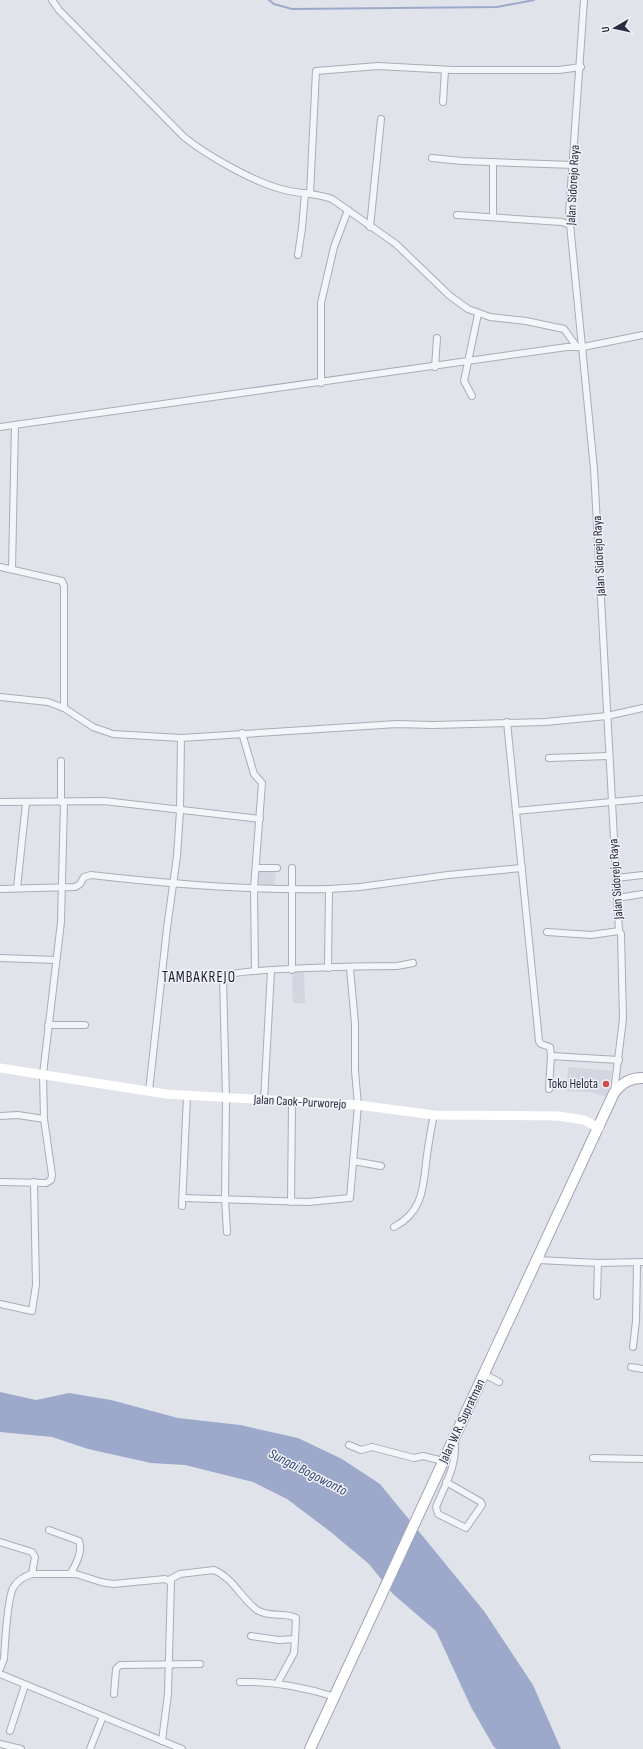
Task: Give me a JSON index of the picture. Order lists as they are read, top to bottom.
{
  "streets": {
    "main road": ["Jalan W.R. Supratman"],
    "street": ["Jalan Sidorejo Raya", "Jalan Caok-Purworejo"]
  },
  "crossings": [
    ["Jalan Sidorejo Raya", "Jalan W.R. Supratman"],
    ["Jalan Caok-Purworejo", "Jalan W.R. Supratman"]
  ],
  "districts": ["TAMBAKREJO"],
  "water": ["Sungai Bogowonto"],
  "places": ["Toko Helota"],
  "north": "left"
}
